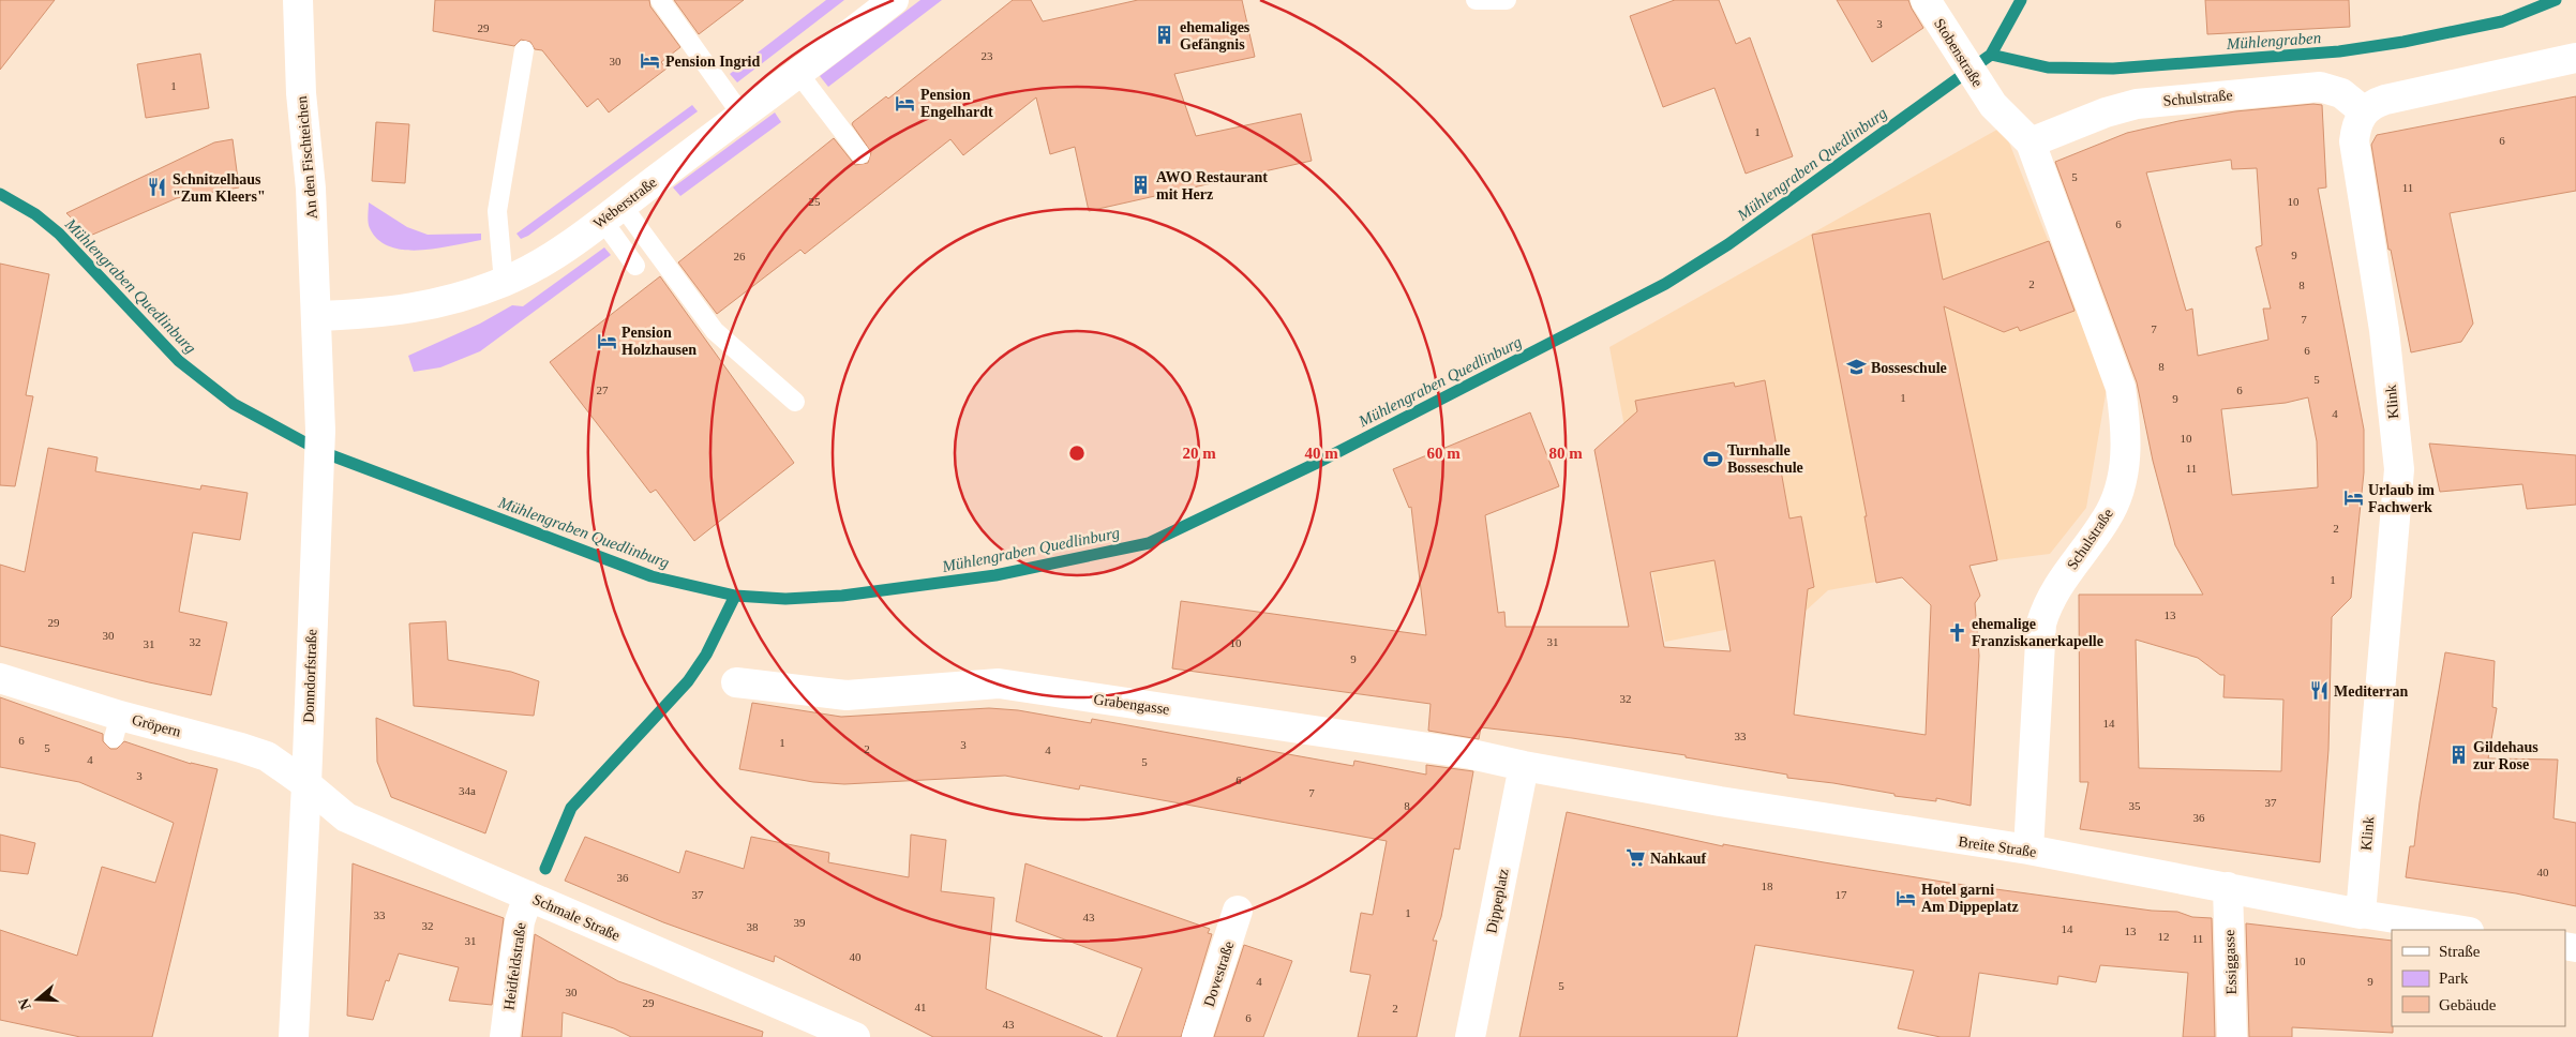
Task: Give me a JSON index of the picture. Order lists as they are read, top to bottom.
{
  "streets": {
    "street": [
      "Stobenstraße",
      "Schulstraße",
      "An den Fischteichen",
      "Weberstraße",
      "Klink",
      "Donndorfstraße",
      "Grabengasse",
      "Gröpern",
      "Breite Straße",
      "Dippeplatz",
      "Schmale Straße",
      "Essiggasse",
      "Heidfeldstraße",
      "Dovestraße"
    ]
  },
  "crossings": [
    ["Stobenstraße", "Schulstraße"],
    ["Schulstraße", "Klink"],
    ["Schulstraße", "Breite Straße"],
    ["An den Fischteichen", "Weberstraße"],
    ["An den Fischteichen", "Donndorfstraße"],
    ["Weberstraße", "Donndorfstraße"],
    ["Klink", "Breite Straße"],
    ["Donndorfstraße", "Gröpern"],
    ["Donndorfstraße", "Schmale Straße"],
    ["Grabengasse", "Breite Straße"],
    ["Grabengasse", "Dippeplatz"],
    ["Gröpern", "Schmale Straße"],
    ["Breite Straße", "Dippeplatz"],
    ["Breite Straße", "Essiggasse"],
    ["Schmale Straße", "Heidfeldstraße"]
  ],
  "water": ["Mühlengraben", "Mühlengraben Quedlinburg"],
  "places": {
    "building": ["ehemaliges Gefängnis", "AWO Restaurant mit Herz", "Gildehaus zur Rose"],
    "hotel": [
      "Pension Ingrid",
      "Pension Engelhardt",
      "Pension Holzhausen",
      "Urlaub im Fachwerk",
      "Hotel garni Am Dippeplatz"
    ],
    "restaurant": ["Schnitzelhaus \"Zum Kleers\"", "Mediterran"],
    "school or university": ["Bosseschule"],
    "sports": ["Turnhalle Bosseschule"],
    "church": ["ehemalige Franziskanerkapelle"],
    "supermarket": ["Nahkauf"]
  },
  "house_numbers": [
    "3",
    "29",
    "23",
    "30",
    "1",
    "1",
    "6",
    "5",
    "11",
    "25",
    "10",
    "6",
    "9",
    "26",
    "2",
    "8",
    "7",
    "7",
    "6",
    "8",
    "5",
    "27",
    "6",
    "1",
    "9",
    "4",
    "10",
    "11",
    "2",
    "1",
    "13",
    "29",
    "30",
    "32",
    "31",
    "10",
    "31",
    "9",
    "32",
    "14",
    "33",
    "6",
    "1",
    "3",
    "5",
    "2",
    "4",
    "4",
    "5",
    "3",
    "6",
    "34a",
    "7",
    "37",
    "8",
    "35",
    "36",
    "40",
    "36",
    "18",
    "37",
    "17",
    "1",
    "33",
    "43",
    "39",
    "32",
    "38",
    "14",
    "13",
    "12",
    "11",
    "31",
    "40",
    "10",
    "4",
    "9",
    "5",
    "30",
    "29",
    "41",
    "2",
    "6",
    "43"
  ],
  "legend": ["Straße", "Park", "Gebäude"],
  "north": "left",
  "rings": [
    "20 m",
    "40 m",
    "60 m",
    "80 m"
  ]
}
